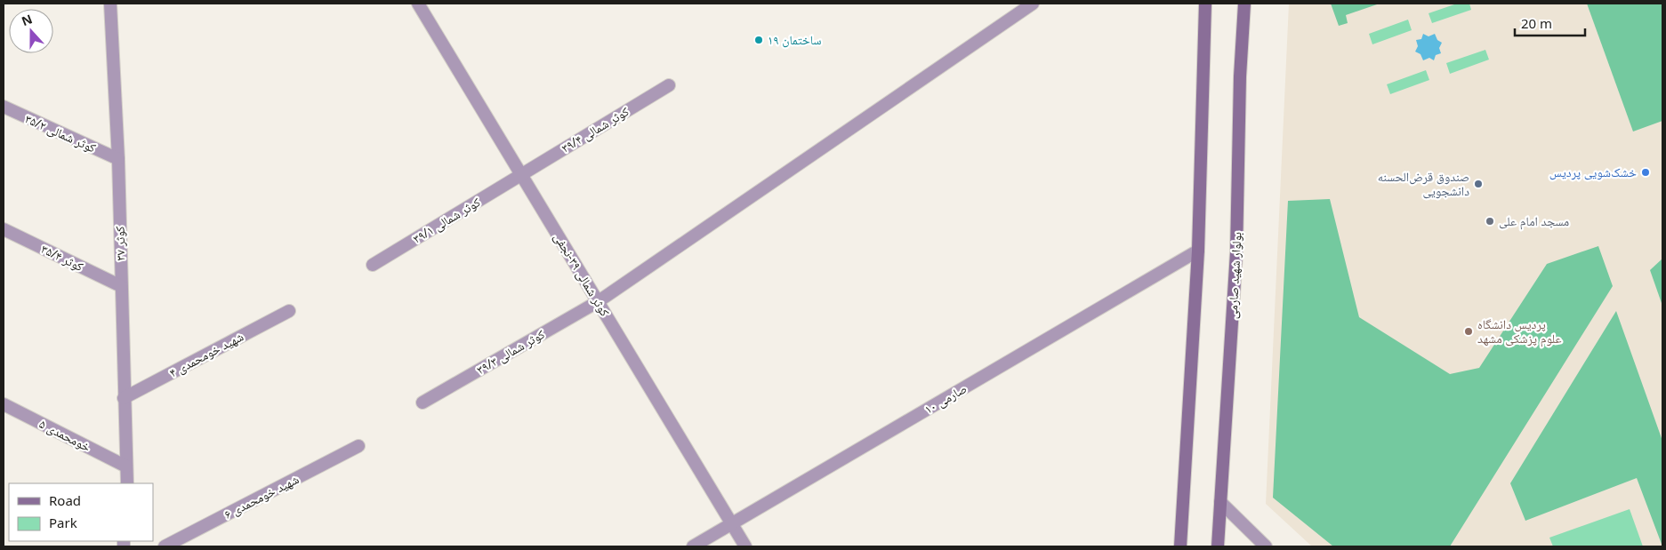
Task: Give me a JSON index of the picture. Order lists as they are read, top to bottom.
{
  "streets": {
    "main road": ["بولوار شهید صارمی"],
    "street": [
      "کوثر شمالی ۳۹/۴",
      "کوثر شمالی ۳۵/۲",
      "کوثر شمالی ۳۹/۱",
      "کوثر ۳۷",
      "کوثر ۳۵/۴",
      "کوثر شمالی ۳۹-نجفی",
      "کوثر شمالی ۳۹/۳",
      "شهید خومحمدی ۴",
      "صارمی ۱۰",
      "خومحمدی ۵",
      "شهید خومحمدی ۶"
    ]
  },
  "crossings": [
    ["کوثر شمالی ۳۹/۴", "کوثر شمالی ۳۹/۱"],
    ["کوثر شمالی ۳۹/۴", "کوثر شمالی ۳۹-نجفی"],
    ["کوثر شمالی ۳۵/۲", "کوثر ۳۷"],
    ["کوثر شمالی ۳۹/۱", "کوثر شمالی ۳۹-نجفی"],
    ["کوثر ۳۷", "کوثر ۳۵/۴"],
    ["کوثر ۳۷", "شهید خومحمدی ۴"],
    ["کوثر ۳۷", "خومحمدی ۵"],
    ["کوثر شمالی ۳۹-نجفی", "کوثر شمالی ۳۹/۳"],
    ["کوثر شمالی ۳۹-نجفی", "صارمی ۱۰"]
  ],
  "places": [
    "ساختمان ۱۹",
    "خشک‌شویی پردیس",
    "صندوق قرض‌الحسنه دانشجویی",
    "مسجد امام علی",
    "پردیس دانشگاه علوم پزشکی مشهد"
  ],
  "legend": ["Road", "Park"],
  "scale_bar": "20 m",
  "north": "top"
}
